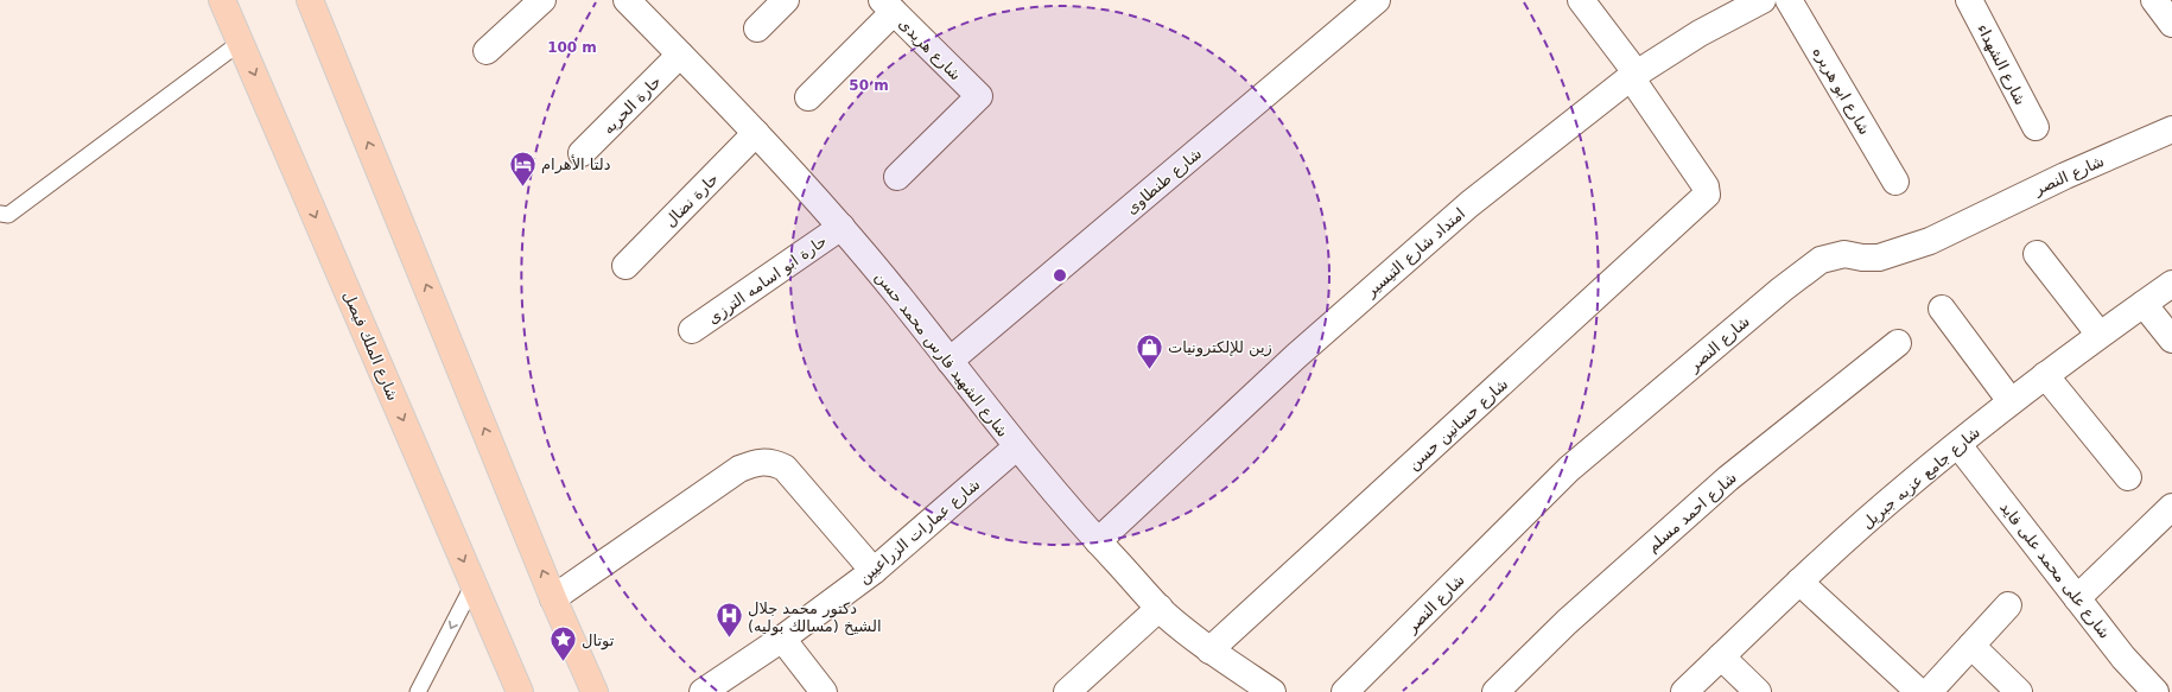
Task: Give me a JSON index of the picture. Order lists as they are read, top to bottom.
{
  "streets": {
    "main road": ["شارع الملك فيصل"],
    "street": [
      "شارع هريدى",
      "شارع الشهداء",
      "شارع ابو هريره",
      "حارة الحريه",
      "شارع النصر",
      "شارع طنطاوى",
      "حارة نضال",
      "امتداد شارع التيسير",
      "حارة ابو اسامه الترزى",
      "شارع الشهيد فارس محمد حسن",
      "شارع حسانين حسن",
      "شارع جامع عزبه جبريل",
      "شارع احمد مسلم",
      "شارع عمارات الزراعيين",
      "شارع على محمد على فايد"
    ]
  },
  "crossings": [
    ["حارة الحريه", "شارع الشهيد فارس محمد حسن"],
    ["شارع طنطاوى", "شارع الشهيد فارس محمد حسن"],
    ["حارة نضال", "شارع الشهيد فارس محمد حسن"],
    ["امتداد شارع التيسير", "شارع الشهيد فارس محمد حسن"],
    ["امتداد شارع التيسير", "شارع حسانين حسن"],
    ["حارة ابو اسامه الترزى", "شارع الشهيد فارس محمد حسن"],
    ["شارع الشهيد فارس محمد حسن", "شارع حسانين حسن"],
    ["شارع الشهيد فارس محمد حسن", "شارع عمارات الزراعيين"],
    ["شارع جامع عزبه جبريل", "شارع على محمد على فايد"]
  ],
  "places": {
    "hotel": ["دلتا الأهرام"],
    "shop": ["زين للإلكترونيات"],
    "hospital": ["دكتور محمد جلال الشيخ (مسالك بوليه)"],
    "place": ["توتال"]
  },
  "rings": ["100 m", "50 m"]
}
